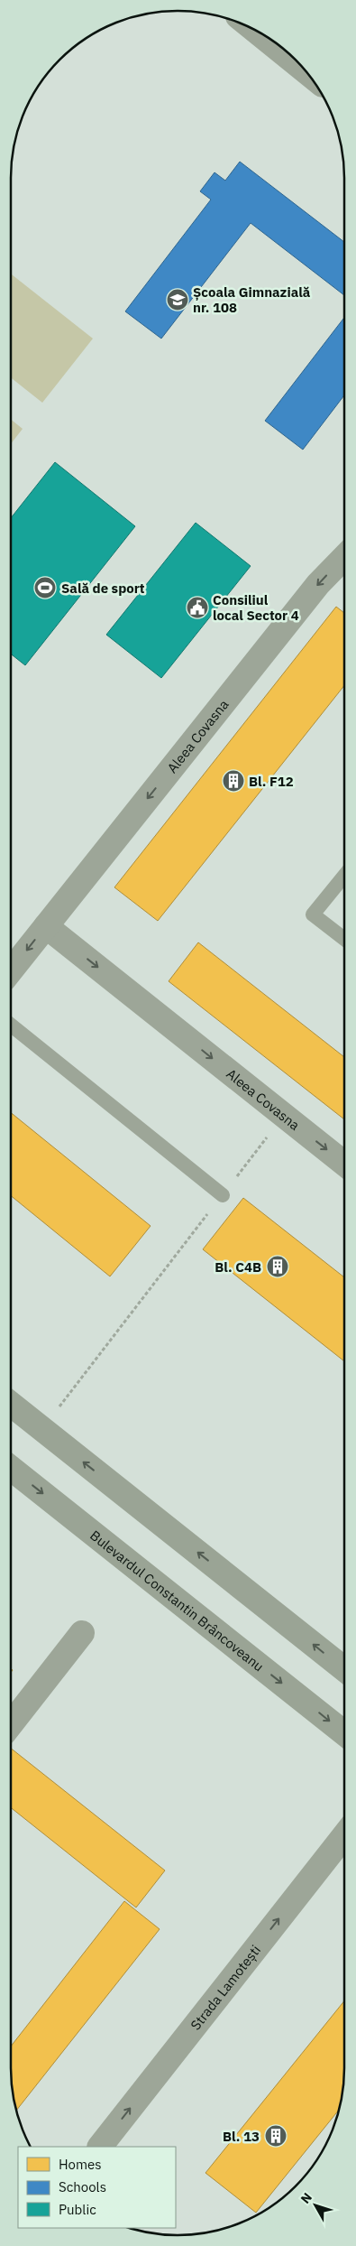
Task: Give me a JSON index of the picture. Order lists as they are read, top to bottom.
{
  "streets": {
    "main road": ["Bulevardul Constantin Brâncoveanu"],
    "street": ["Aleea Covasna", "Strada Lamotești"]
  },
  "one_way": ["Strada Lamotești"],
  "places": {
    "school or university": ["Școala Gimnazială nr. 108"],
    "sports": ["Sală de sport"],
    "public building": ["Consiliul local Sector 4"],
    "building": ["Bl. F12", "Bl. C4B", "Bl. 13"]
  },
  "legend": ["Homes", "Schools", "Public"],
  "north": "top left"
}
